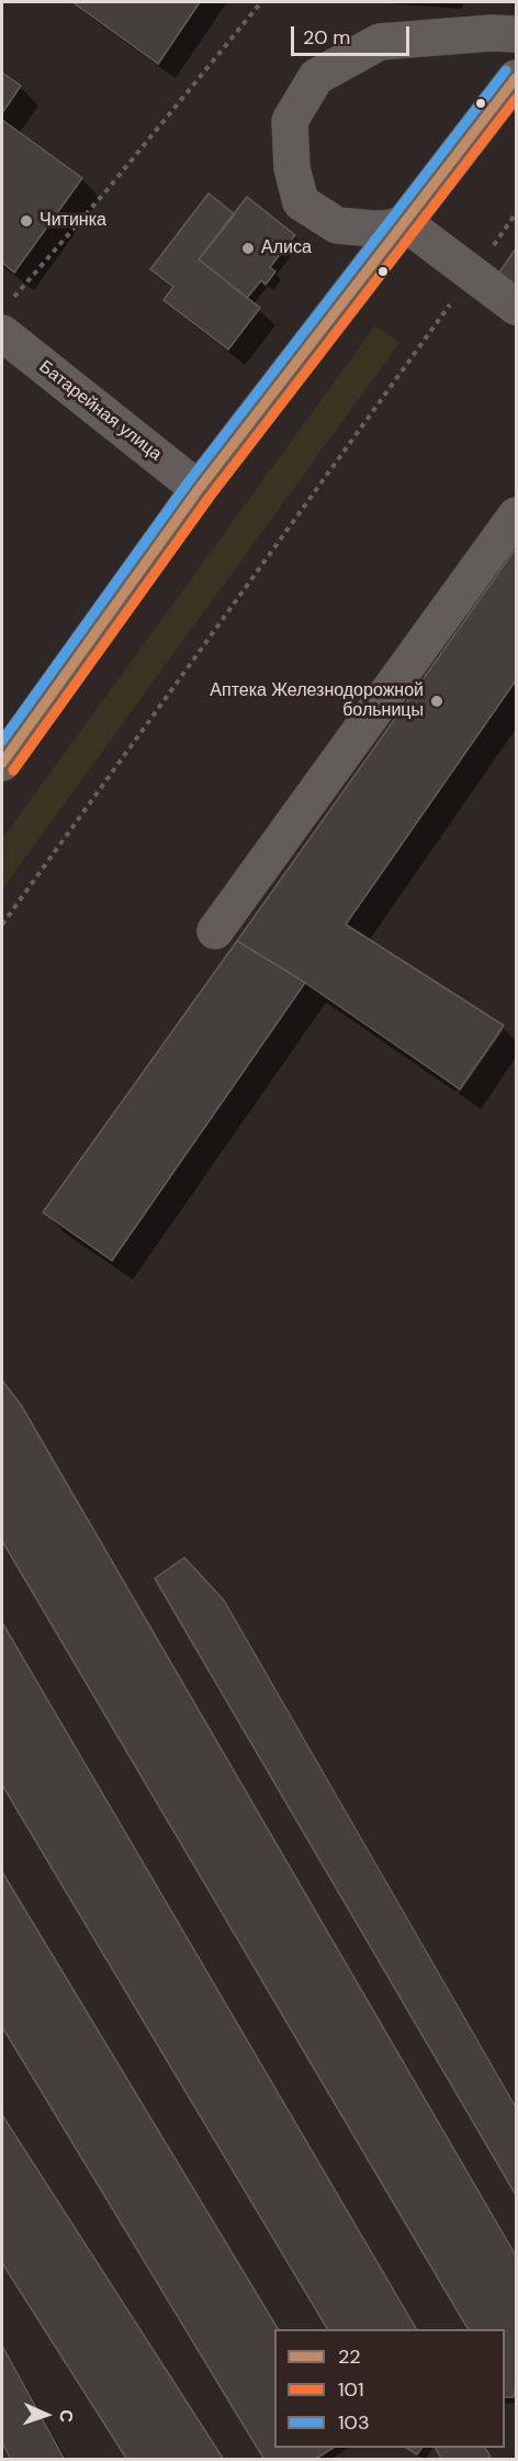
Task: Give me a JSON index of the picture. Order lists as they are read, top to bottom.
{
  "streets": {
    "street": ["Батарейная улица"]
  },
  "places": ["Читинка", "Алиса", "Аптека Железнодорожной больницы"],
  "lines": ["transit line 103", "transit line 22", "transit line 101"],
  "legend": ["22", "101", "103"],
  "scale_bar": "20 m",
  "north": "right"
}
